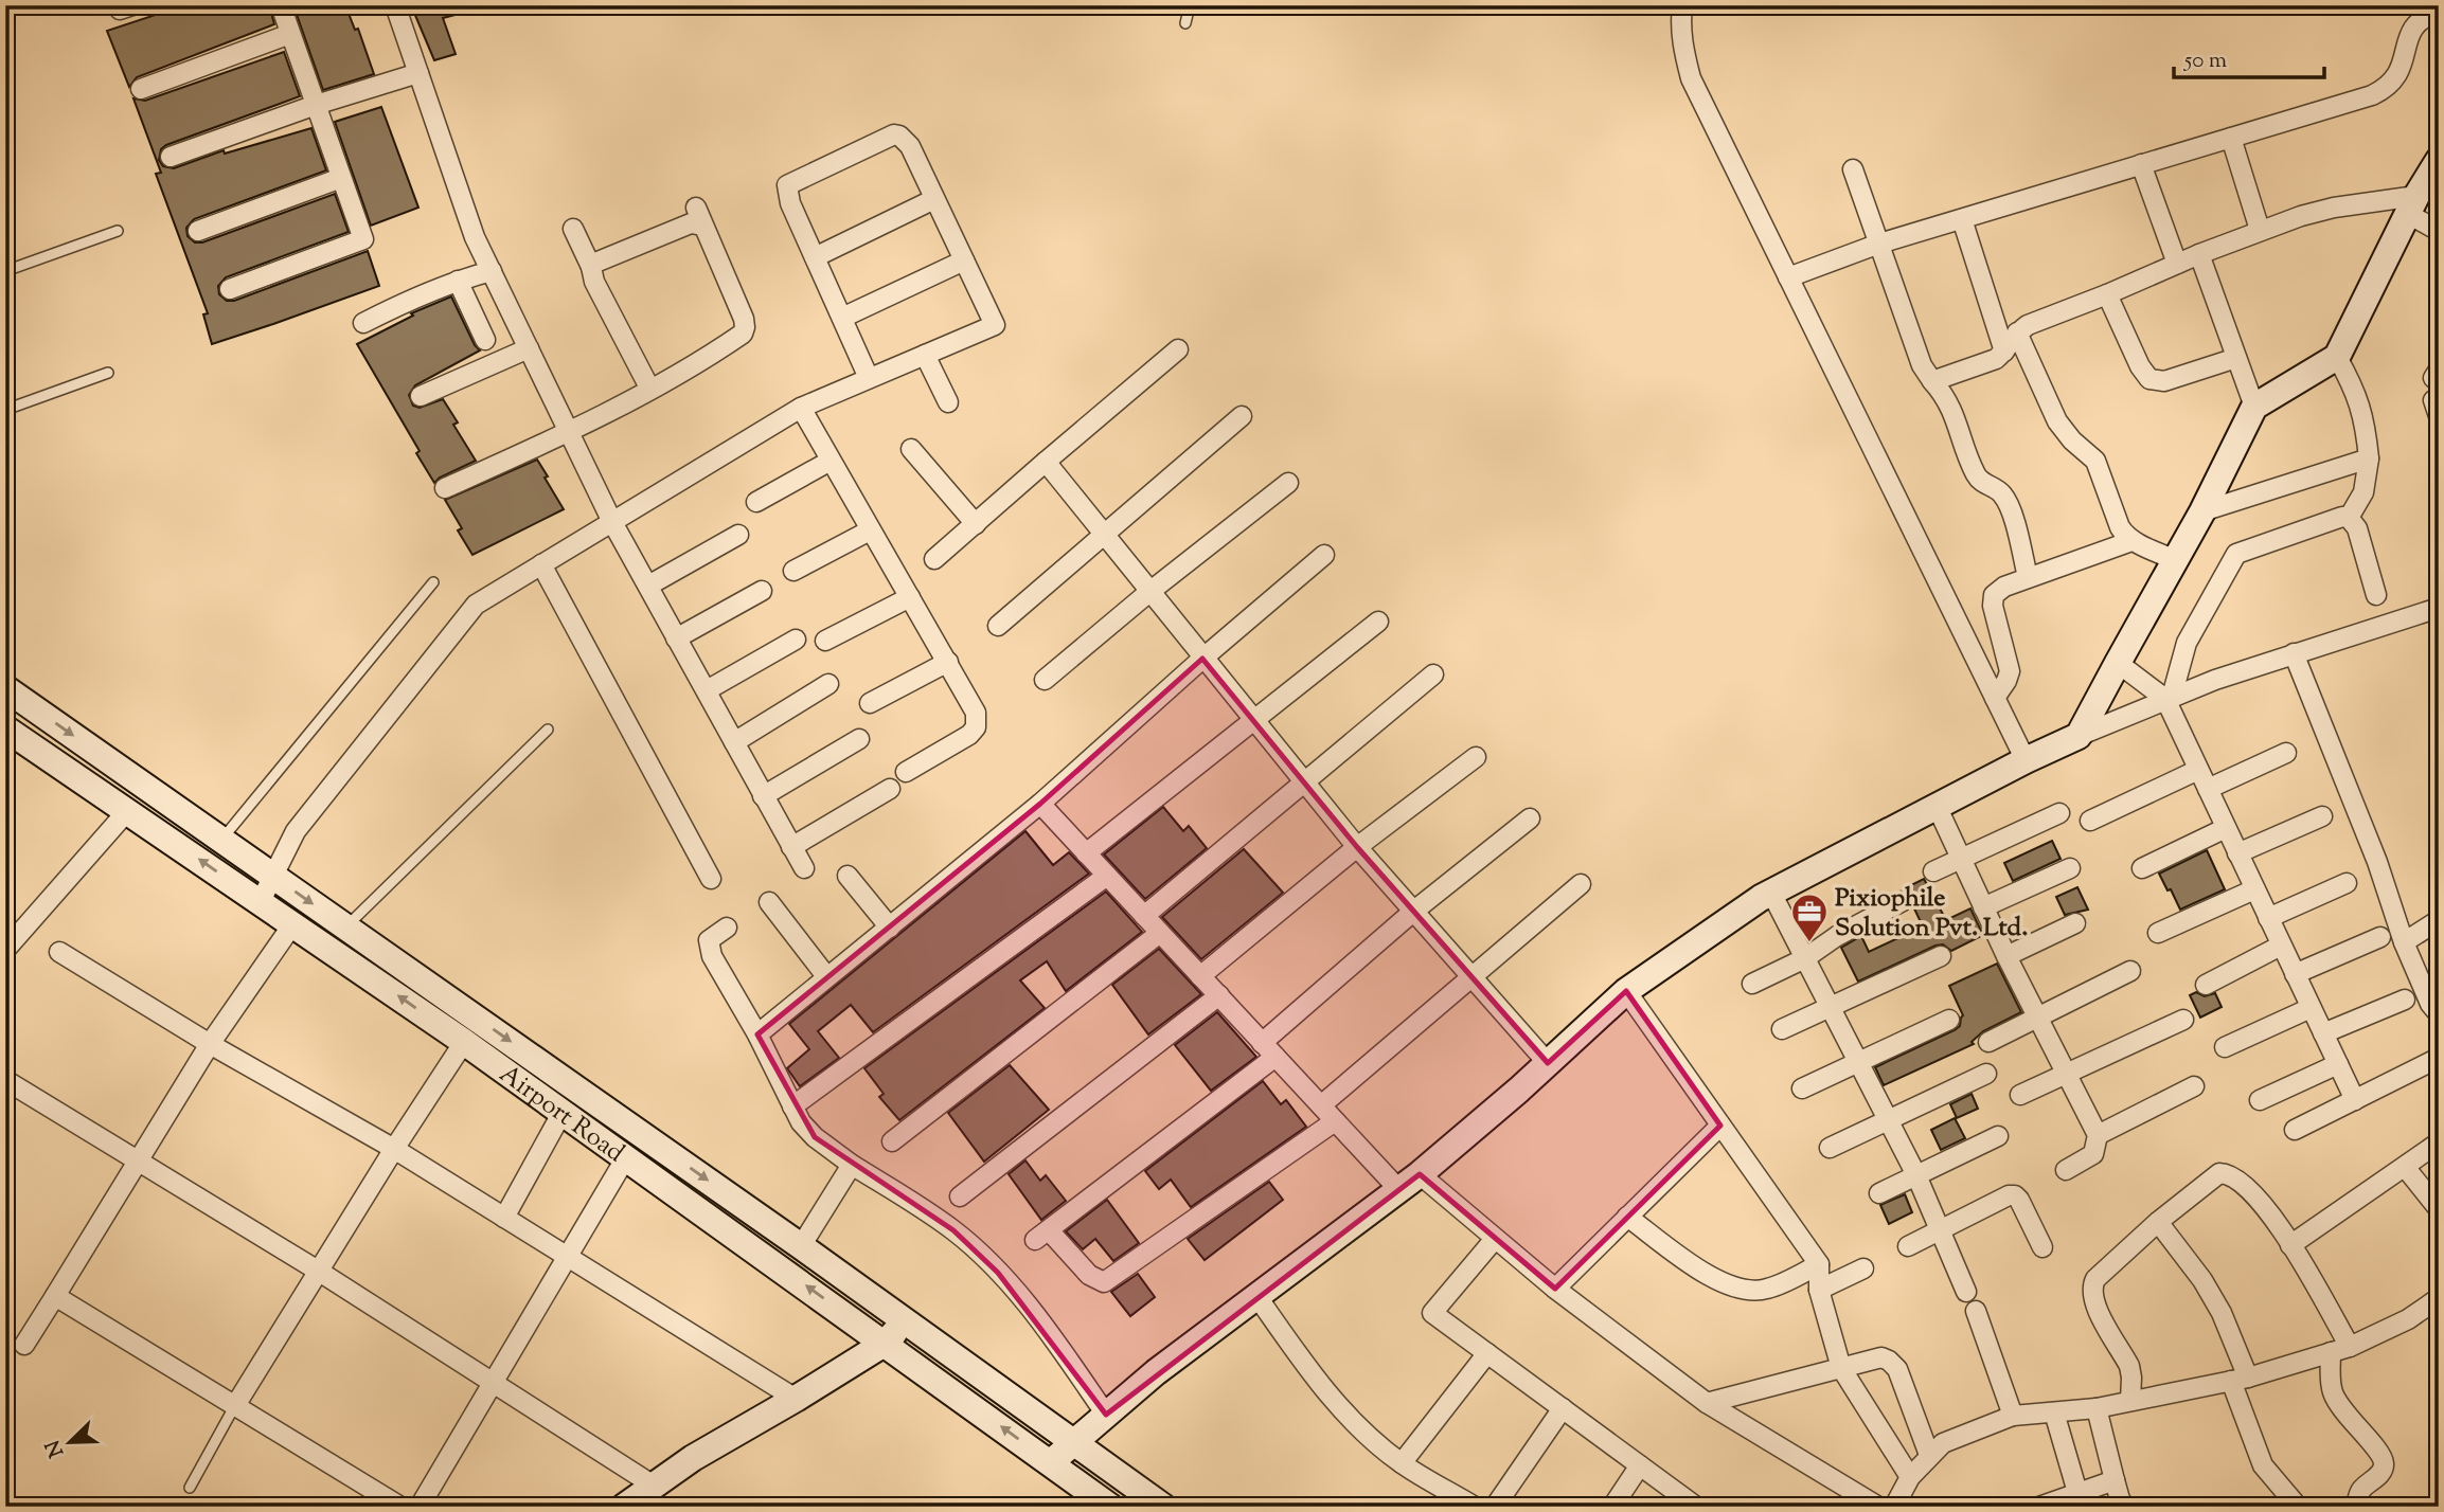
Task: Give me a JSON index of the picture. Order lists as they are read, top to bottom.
{
  "streets": {
    "main road": ["Airport Road"]
  },
  "places": {
    "office": ["Pixiophile Solution Pvt. Ltd."]
  },
  "scale_bar": "50 m",
  "north": "bottom left"
}
